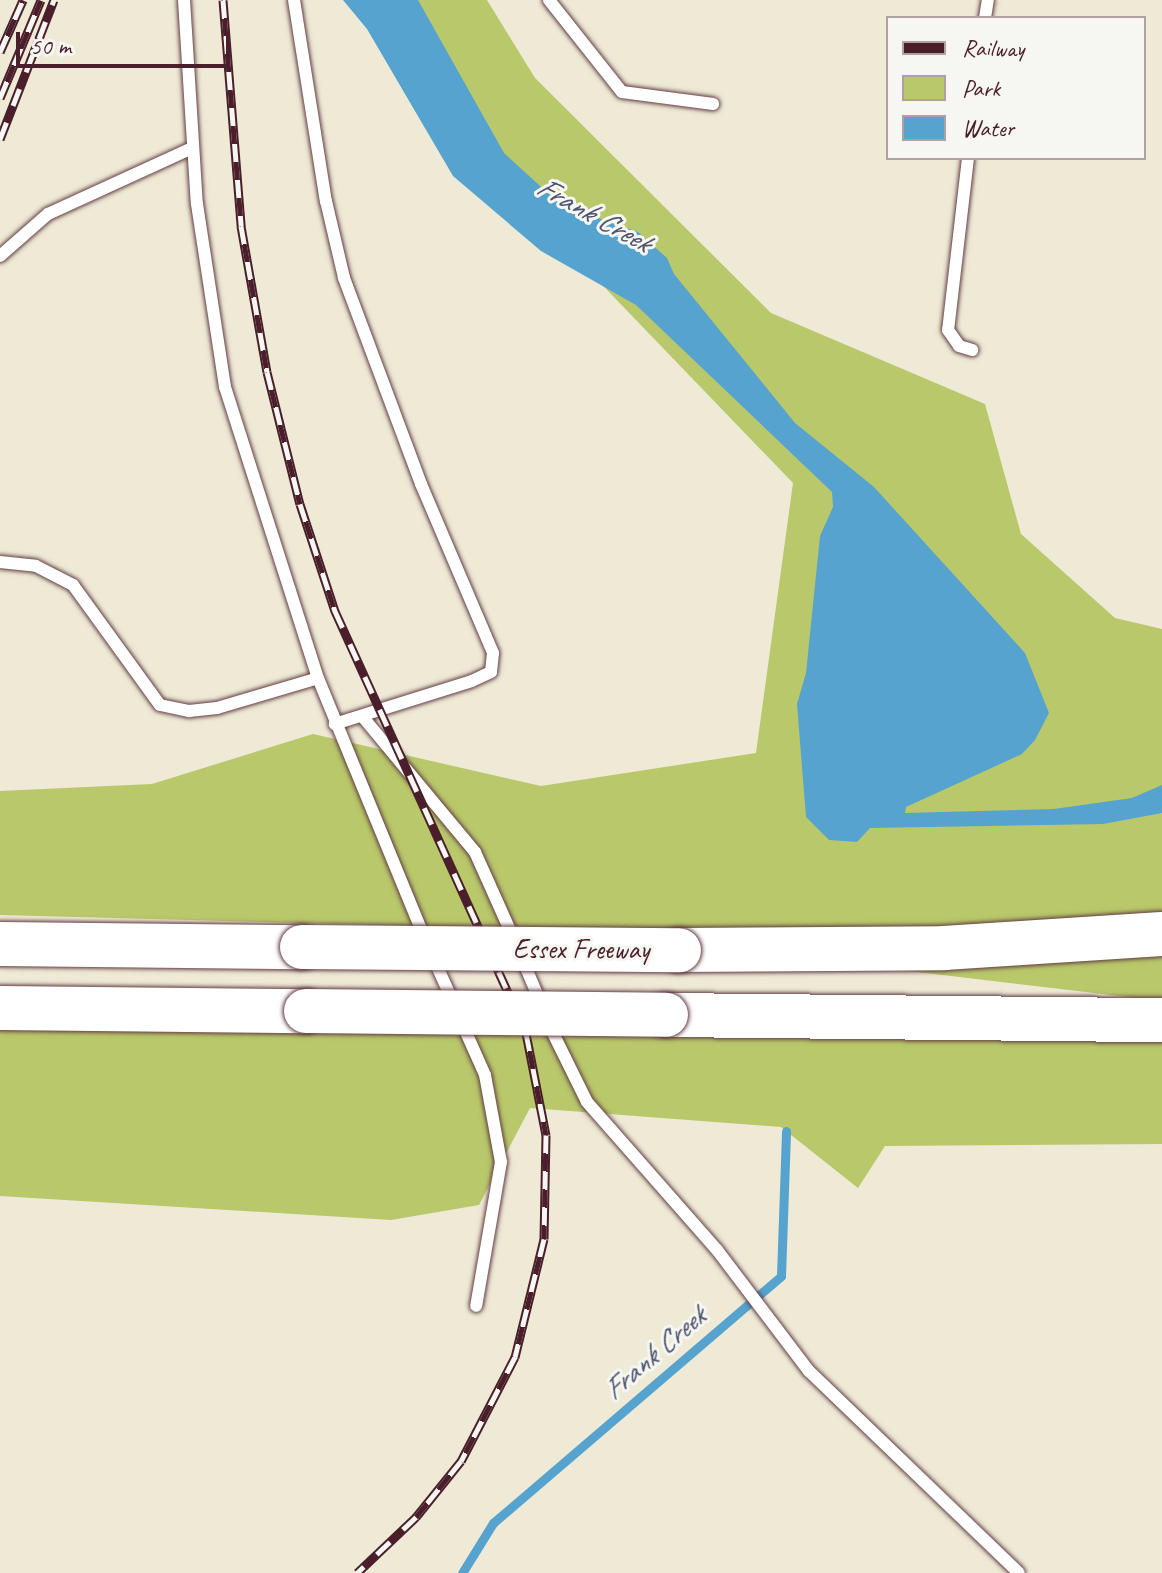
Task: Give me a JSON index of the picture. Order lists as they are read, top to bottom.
{
  "streets": {
    "highway": ["Essex Freeway"]
  },
  "water": ["Frank Creek"],
  "legend": ["Railway", "Park", "Water"],
  "scale_bar": "50 m"
}
